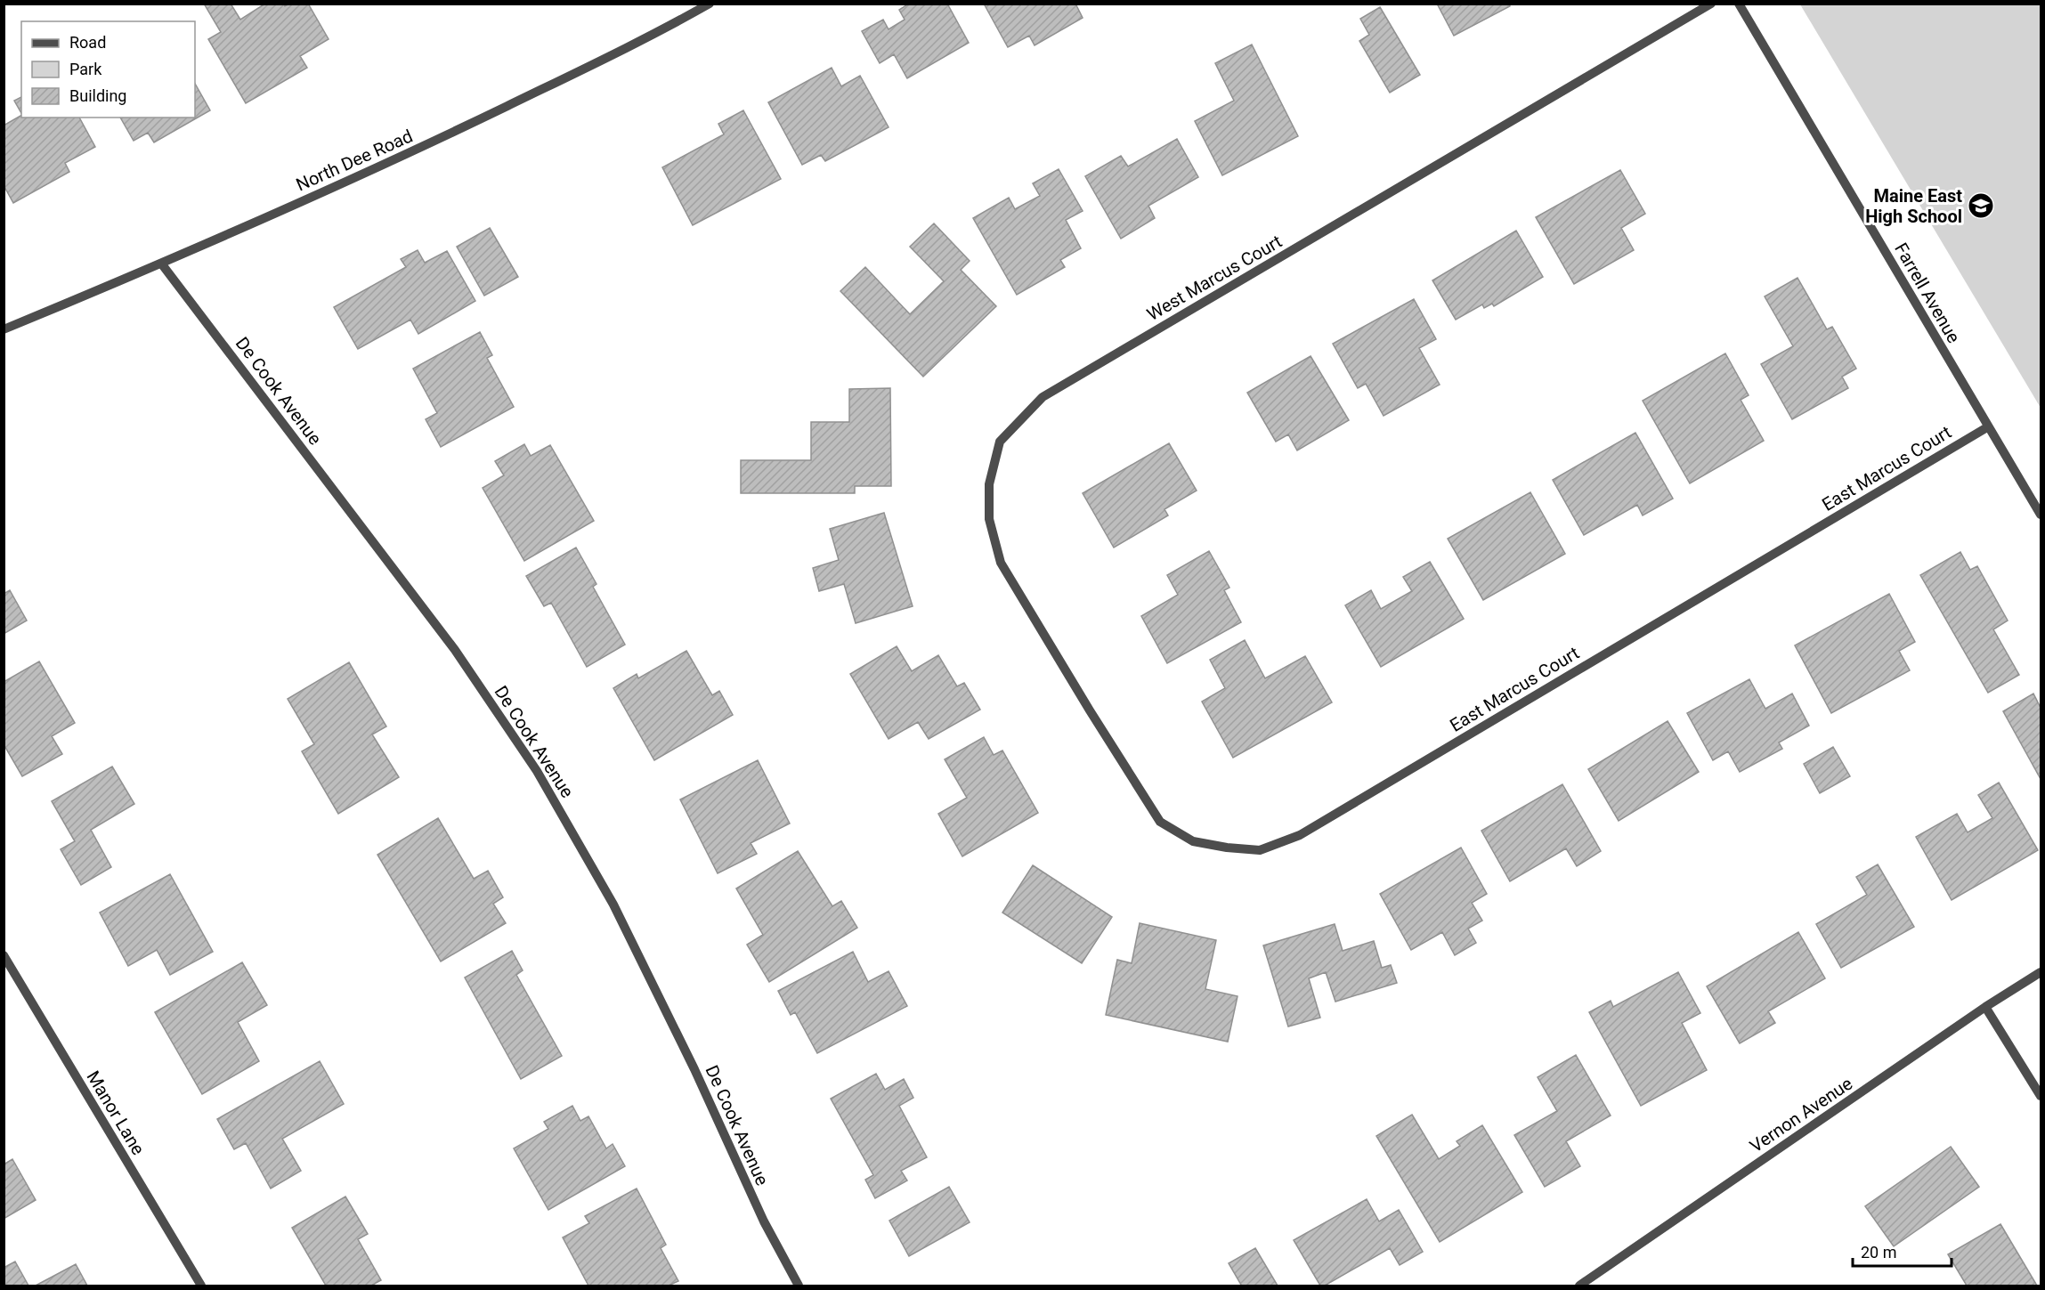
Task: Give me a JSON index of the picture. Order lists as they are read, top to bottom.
{
  "streets": {
    "street": [
      "North Dee Road",
      "West Marcus Court",
      "Farrell Avenue",
      "De Cook Avenue",
      "East Marcus Court",
      "Manor Lane",
      "Vernon Avenue"
    ]
  },
  "crossings": [
    ["North Dee Road", "De Cook Avenue"],
    ["West Marcus Court", "East Marcus Court"],
    ["Farrell Avenue", "East Marcus Court"]
  ],
  "places": {
    "school or university": ["Maine East High School"]
  },
  "legend": ["Road", "Park", "Building"],
  "scale_bar": "20 m"
}
